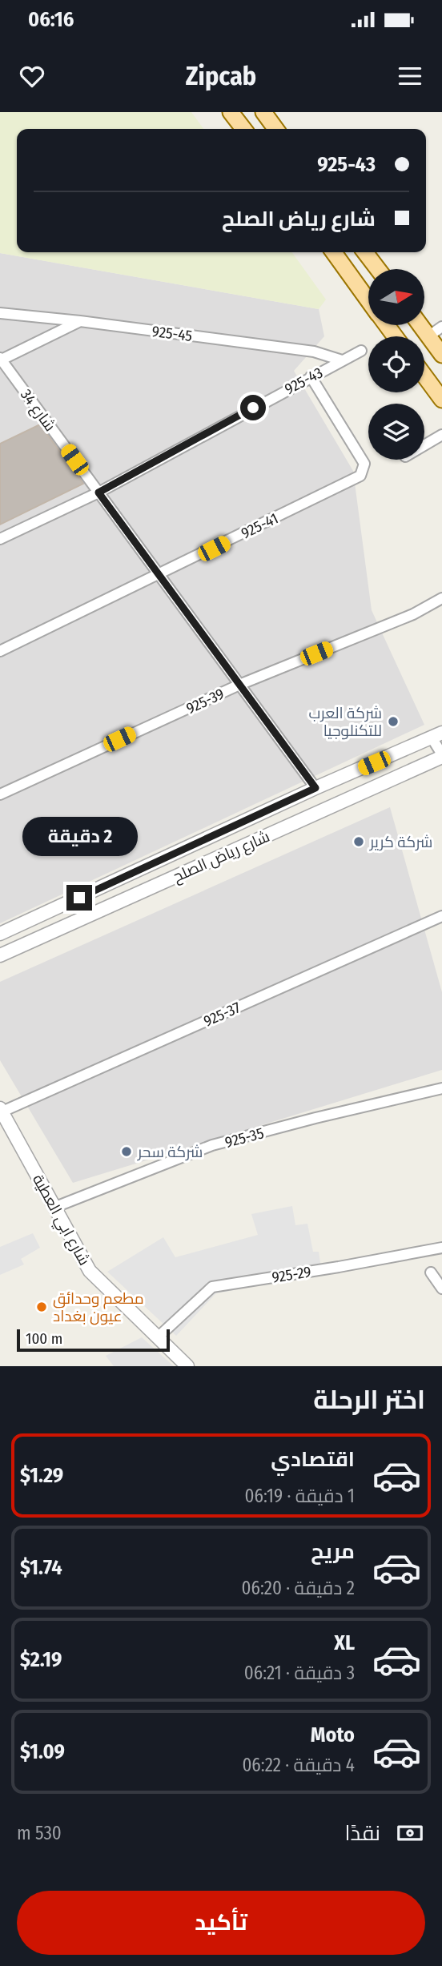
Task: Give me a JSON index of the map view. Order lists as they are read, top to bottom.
{
  "streets": {
    "street": [
      "925-45",
      "925-43",
      "شارع 34",
      "925-41",
      "925-39",
      "شارع رياض الصلح",
      "925-37",
      "925-35",
      "شارع ابي العطية",
      "925-29"
    ]
  },
  "crossings": [
    ["925-45", "925-43"],
    ["925-43", "شارع 34"],
    ["925-43", "925-41"],
    ["شارع 34", "925-41"],
    ["شارع 34", "925-39"],
    ["شارع 34", "شارع رياض الصلح"],
    ["925-37", "شارع ابي العطية"],
    ["925-35", "شارع ابي العطية"],
    ["شارع ابي العطية", "925-29"]
  ],
  "places": [
    "شركة العرب للتكنلوجيا",
    "شركة كرير",
    "شركة سحر",
    "مطعم وحدائق عيون بغداد"
  ],
  "scale_bar": "100 m",
  "north": "right",
  "page": {
    "status": "06:16",
    "header": "Zipcab",
    "banner": ["925-43", "شارع رياض الصلح"],
    "bubble": "2 دقيقة",
    "scale": "100 m",
    "heading": "اختر الرحلة",
    "list": [
      {
        "name": "اقتصادي",
        "note": "1 دقيقة · 06:19",
        "value": "$1.29"
      },
      {
        "name": "مريح",
        "note": "2 دقيقة · 06:20",
        "value": "$1.74"
      },
      {
        "name": "XL",
        "note": "3 دقيقة · 06:21",
        "value": "$2.19"
      },
      {
        "name": "Moto",
        "note": "4 دقيقة · 06:22",
        "value": "$1.09"
      }
    ],
    "pay": ["نقدًا", "530 m"],
    "buttons": "تأكيد"
  }
}
